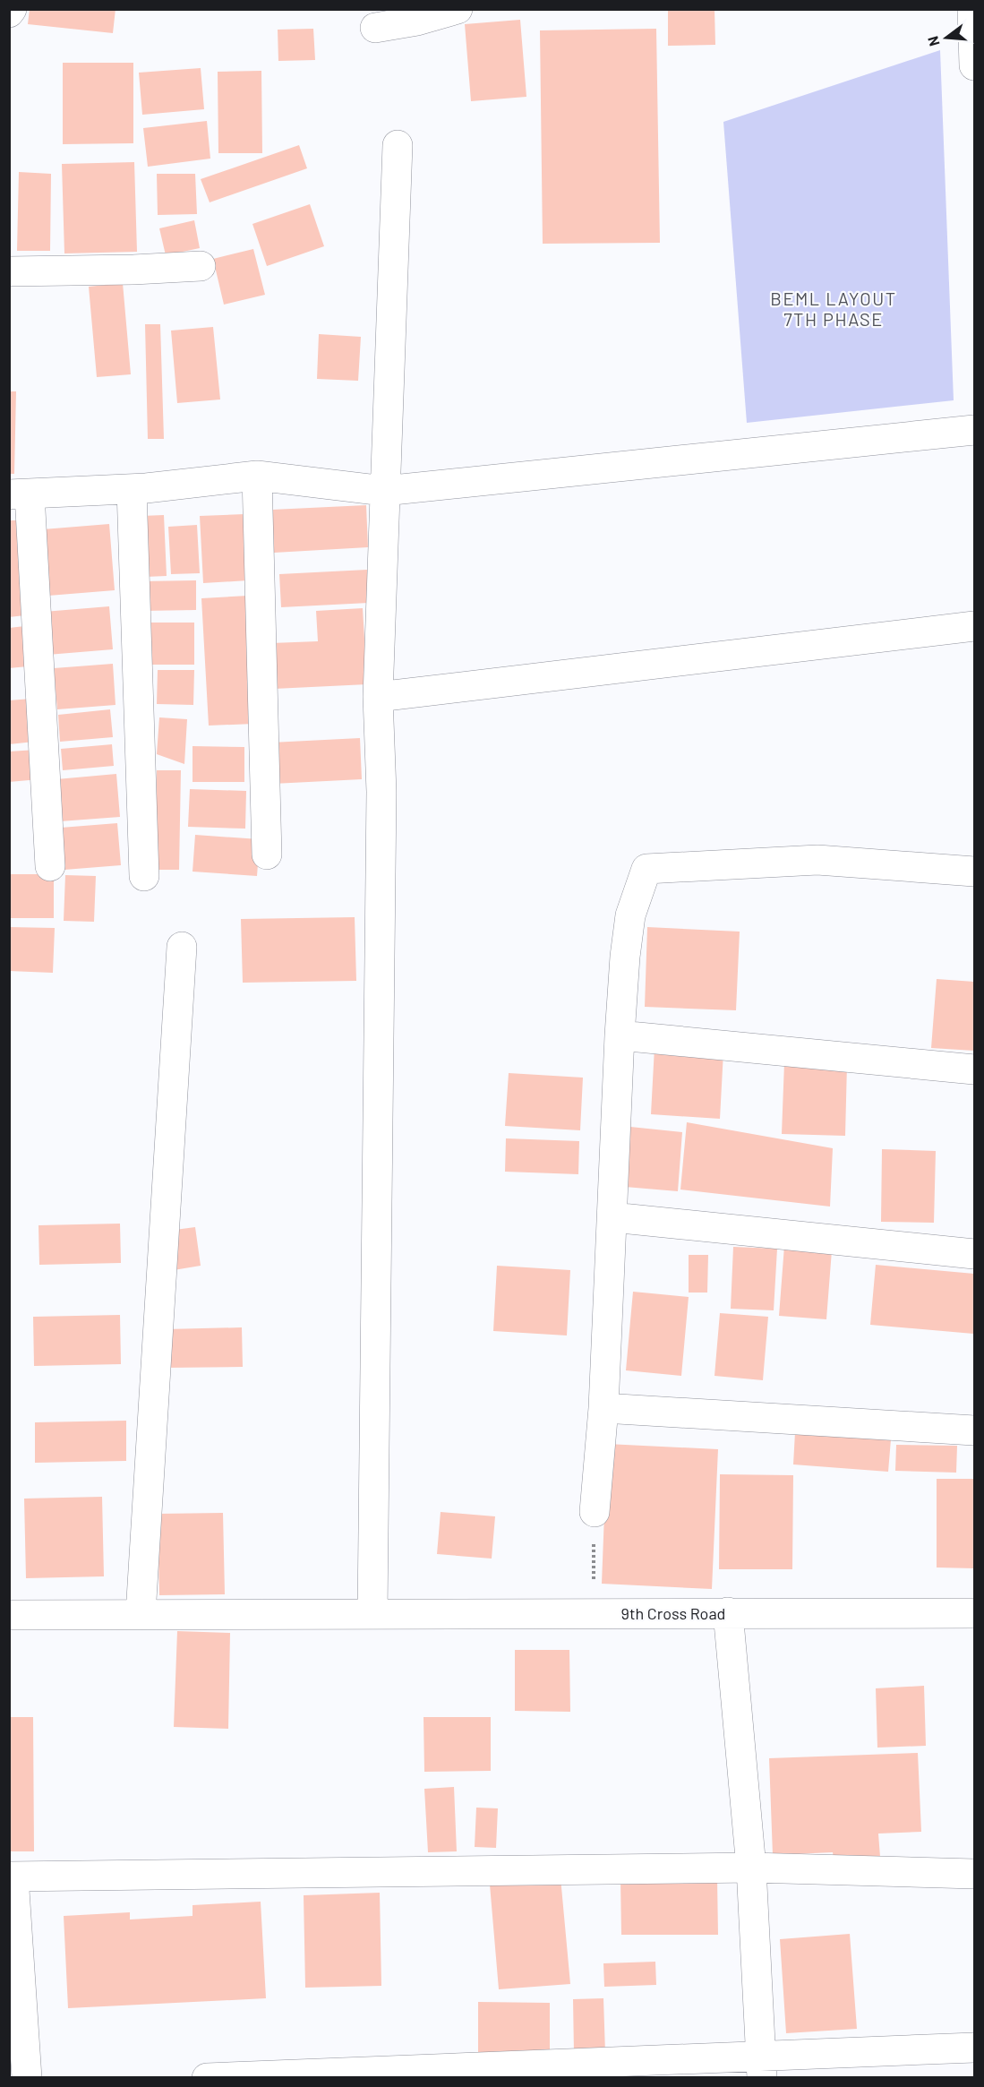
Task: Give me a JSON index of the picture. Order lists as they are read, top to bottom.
{
  "streets": {
    "street": ["9th Cross Road"]
  },
  "districts": ["BEML LAYOUT 7TH PHASE"],
  "north": "left"
}
